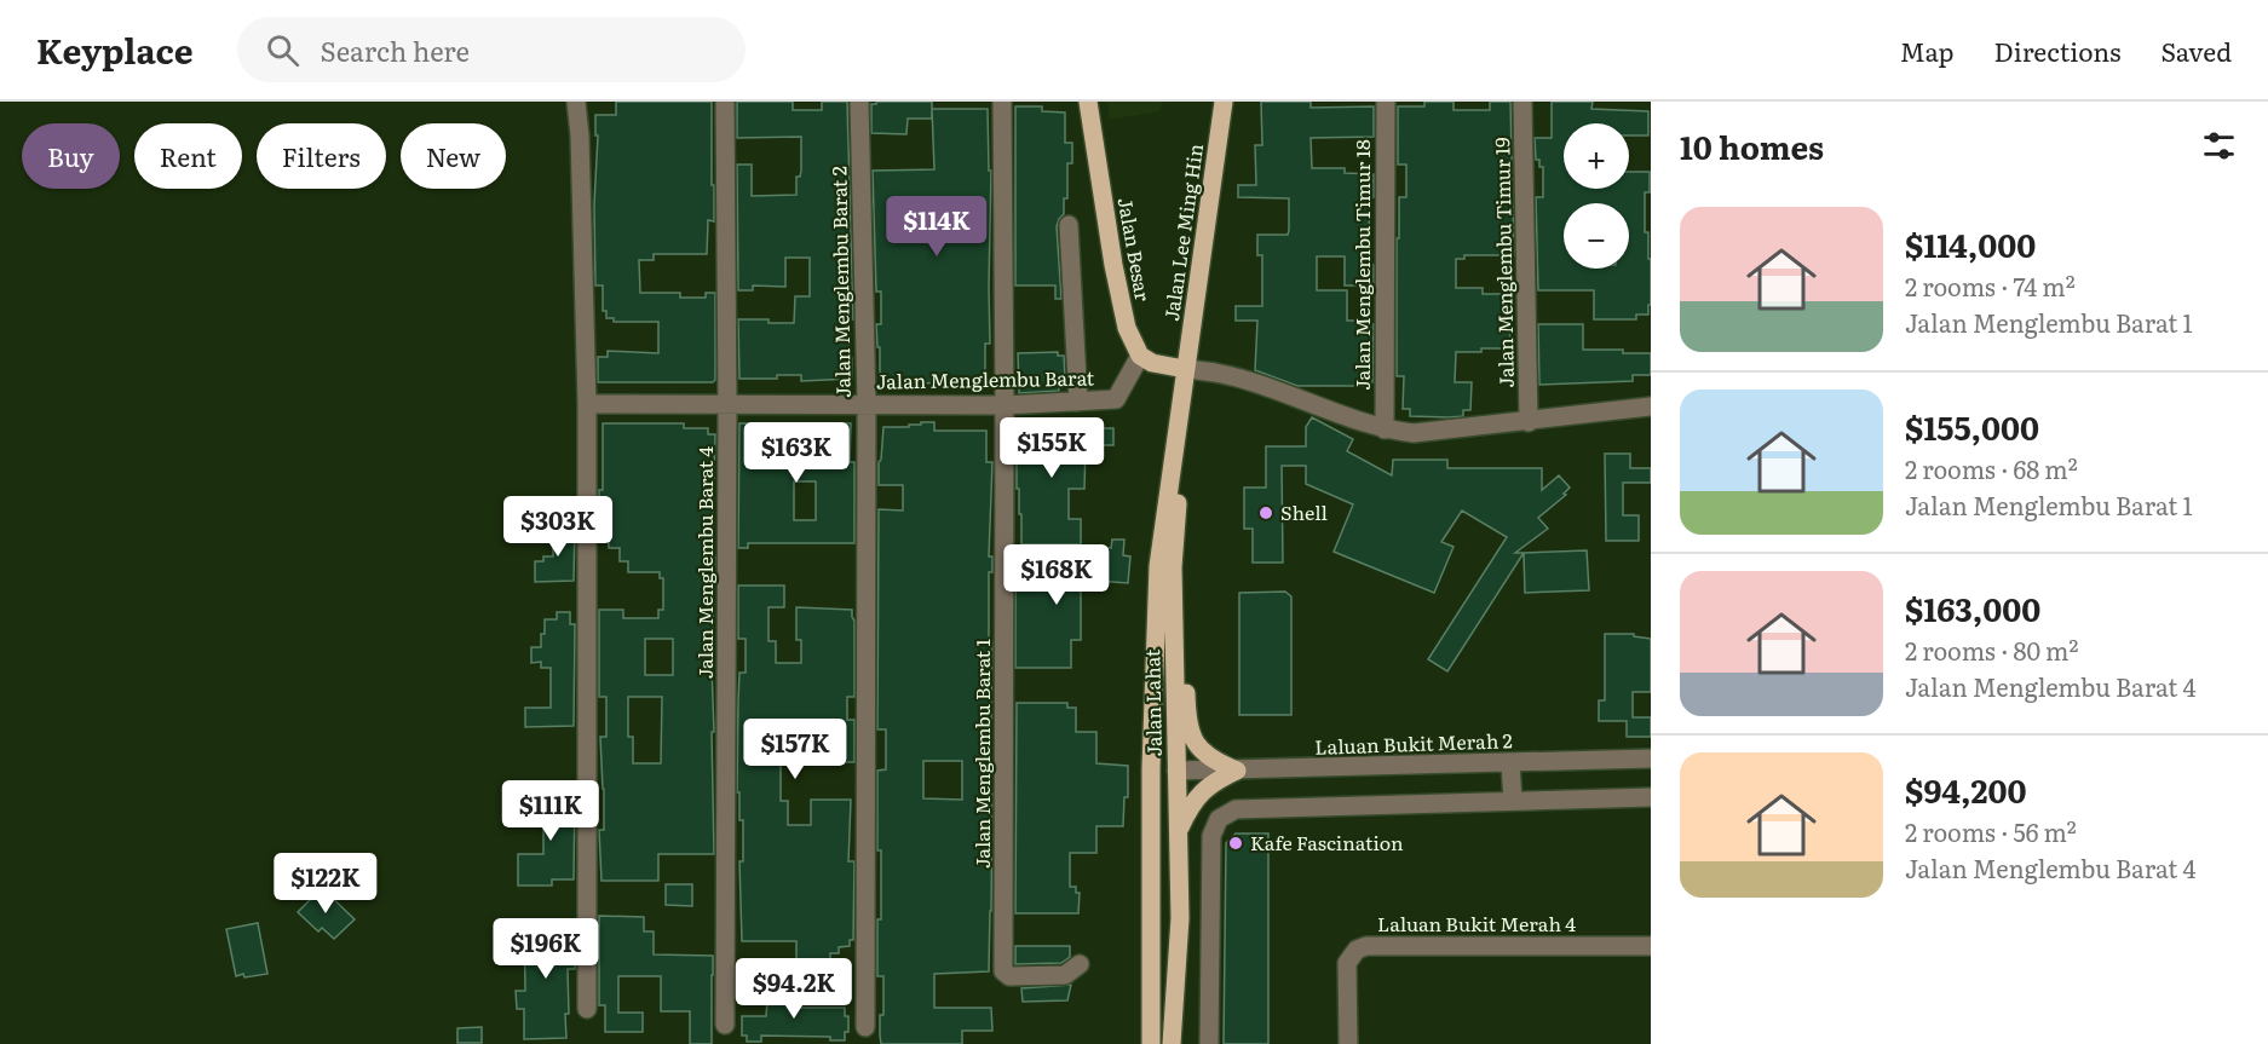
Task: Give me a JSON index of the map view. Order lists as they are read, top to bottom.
{
  "streets": {
    "main road": ["Jalan Lee Ming Hin", "Jalan Besar", "Jalan Lahat"],
    "street": [
      "Jalan Menglembu Timur 19",
      "Jalan Menglembu Timur 18",
      "Jalan Menglembu Barat 2",
      "Jalan Menglembu Barat",
      "Jalan Menglembu Barat 4",
      "Laluan Bukit Merah 2",
      "Jalan Menglembu Barat 1",
      "Laluan Bukit Merah 4"
    ]
  },
  "crossings": [
    ["Jalan Lee Ming Hin", "Jalan Lahat"],
    ["Jalan Besar", "Jalan Menglembu Barat"],
    ["Jalan Menglembu Barat 2", "Jalan Menglembu Barat"],
    ["Jalan Menglembu Barat", "Jalan Menglembu Barat 4"],
    ["Jalan Menglembu Barat", "Jalan Menglembu Barat 1"],
    ["Jalan Lahat", "Laluan Bukit Merah 2"]
  ],
  "places": ["Shell", "Kafe Fascination"],
  "page": {
    "header": "Keyplace",
    "search": "Search here",
    "nav": ["Map", "Directions", "Saved"],
    "heading": "10 homes",
    "map_buttons": ["+", "−"],
    "chip": [
      "Buy",
      "Rent",
      "Filters",
      "New"
    ],
    "list": [
      {
        "name": "$114,000",
        "note": "2 rooms · 74 m² · Jalan Menglembu Barat 1"
      },
      {
        "name": "$155,000",
        "note": "2 rooms · 68 m² · Jalan Menglembu Barat 1"
      },
      {
        "name": "$163,000",
        "note": "2 rooms · 80 m² · Jalan Menglembu Barat 4"
      },
      {
        "name": "$94,200",
        "note": "2 rooms · 56 m² · Jalan Menglembu Barat 4"
      }
    ],
    "price": [
      "$114K",
      "$155K",
      "$163K",
      "$303K",
      "$168K",
      "$157K",
      "$111K",
      "$122K",
      "$196K",
      "$94.2K"
    ]
  }
}
